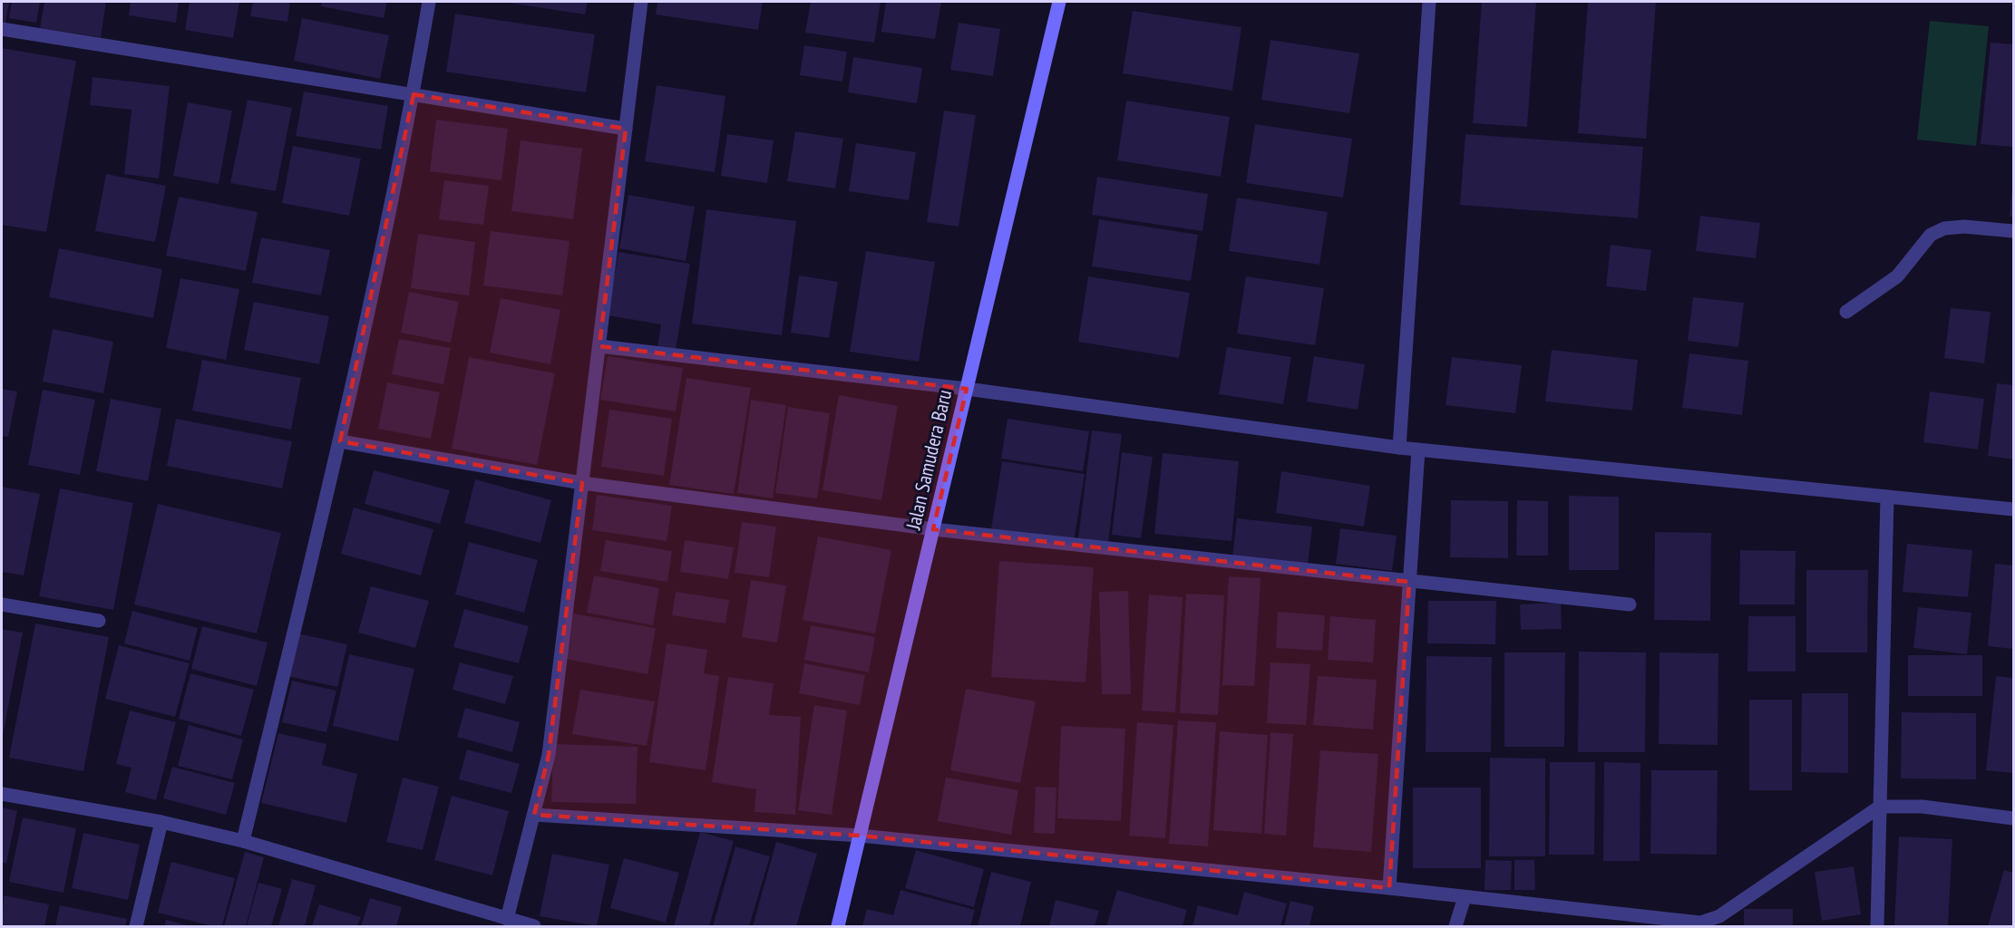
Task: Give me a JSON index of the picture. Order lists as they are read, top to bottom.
{
  "streets": {
    "street": ["Jalan Samudera Baru"]
  }
}
